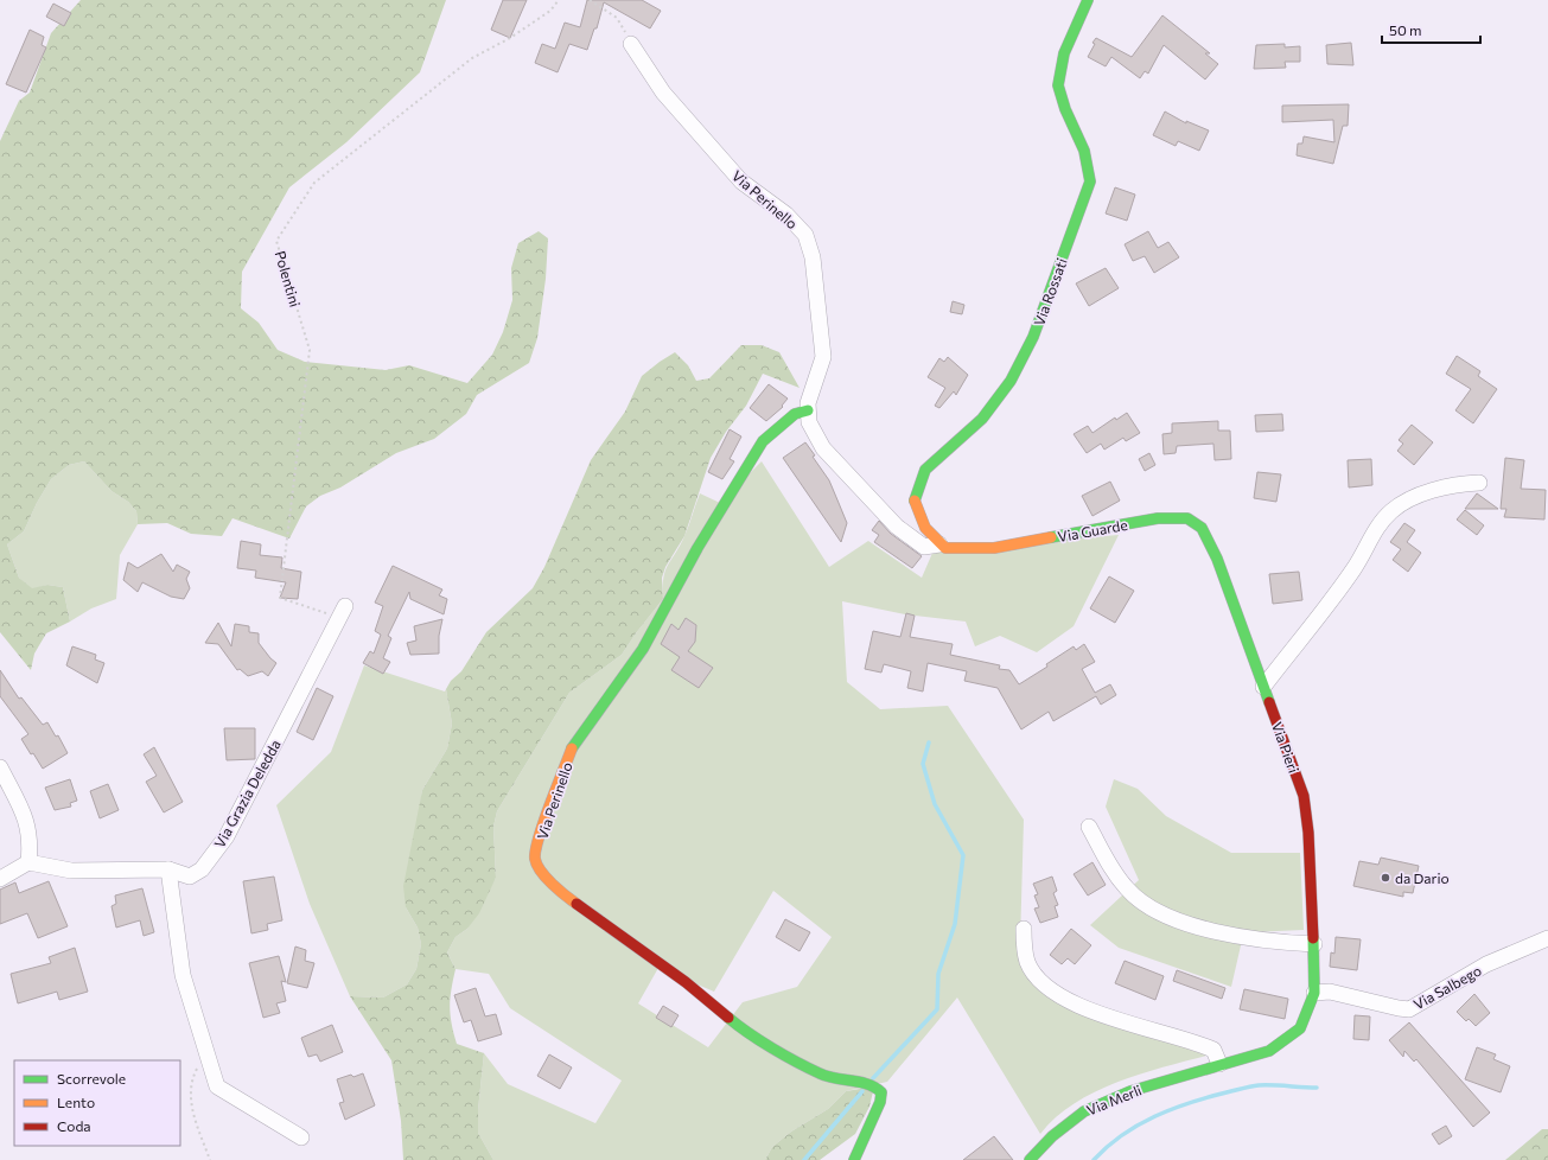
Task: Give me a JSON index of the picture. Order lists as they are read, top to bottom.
{
  "streets": {
    "street": [
      "Via Perinello",
      "Via Rossati",
      "Via Guarde",
      "Via Pieri",
      "Via Grazia Deledda",
      "Via Salbego",
      "Via Merli"
    ],
    "path": ["Polentini"]
  },
  "crossings": [
    ["Polentini", "Via Grazia Deledda"],
    ["Via Rossati", "Via Guarde"],
    ["Via Guarde", "Via Pieri"],
    ["Via Pieri", "Via Salbego"],
    ["Via Pieri", "Via Merli"]
  ],
  "places": ["da Dario"],
  "legend": ["Scorrevole", "Lento", "Coda"],
  "scale_bar": "50 m"
}
